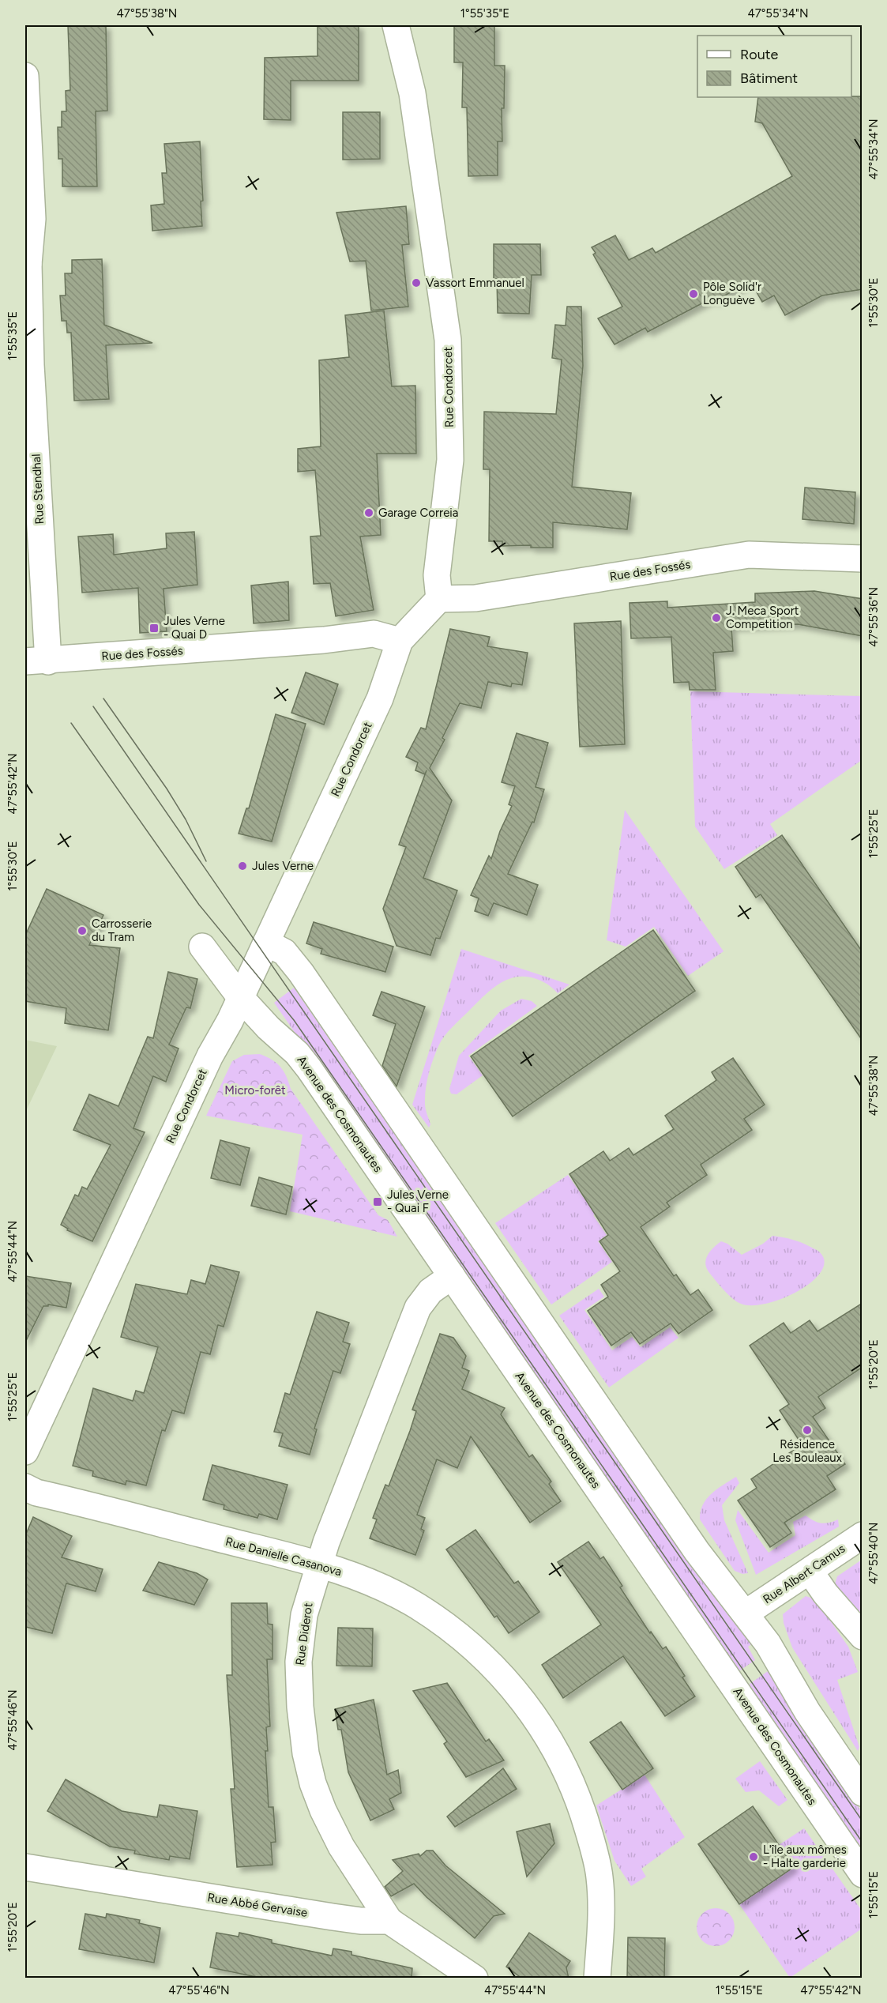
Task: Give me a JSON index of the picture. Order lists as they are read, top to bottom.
{
  "streets": {
    "street": [
      "Rue Condorcet",
      "Rue Stendhal",
      "Rue des Fossés",
      "Avenue des Cosmonautes",
      "Rue Danielle Casanova",
      "Rue Albert Camus",
      "Rue Diderot",
      "Rue Abbé Gervaise"
    ]
  },
  "crossings": [
    ["Rue Condorcet", "Rue des Fossés"],
    ["Rue Condorcet", "Avenue des Cosmonautes"],
    ["Rue Stendhal", "Rue des Fossés"],
    ["Avenue des Cosmonautes", "Rue Diderot"],
    ["Rue Danielle Casanova", "Rue Diderot"],
    ["Rue Diderot", "Rue Abbé Gervaise"]
  ],
  "parks": ["Micro-forêt"],
  "places": {
    "other": [
      "Vassort Emmanuel",
      "Pôle Solid'r Longuève",
      "Garage Correia",
      "J. Meca Sport Competition",
      "Jules Verne",
      "Carrosserie du Tram",
      "Résidence Les Bouleaux",
      "L'île aux mômes - Halte garderie"
    ],
    "transit": ["Jules Verne - Quai D", "Jules Verne - Quai F"]
  },
  "legend": ["Route", "Bâtiment"],
  "coordinates": [
    "47°55'38\"N",
    "1°55'35\"E",
    "47°55'34\"N",
    "1°55'30\"E",
    "47°55'36\"N",
    "47°55'42\"N",
    "1°55'25\"E",
    "47°55'44\"N",
    "1°55'20\"E",
    "47°55'40\"N",
    "47°55'46\"N",
    "1°55'15\"E"
  ]
}
